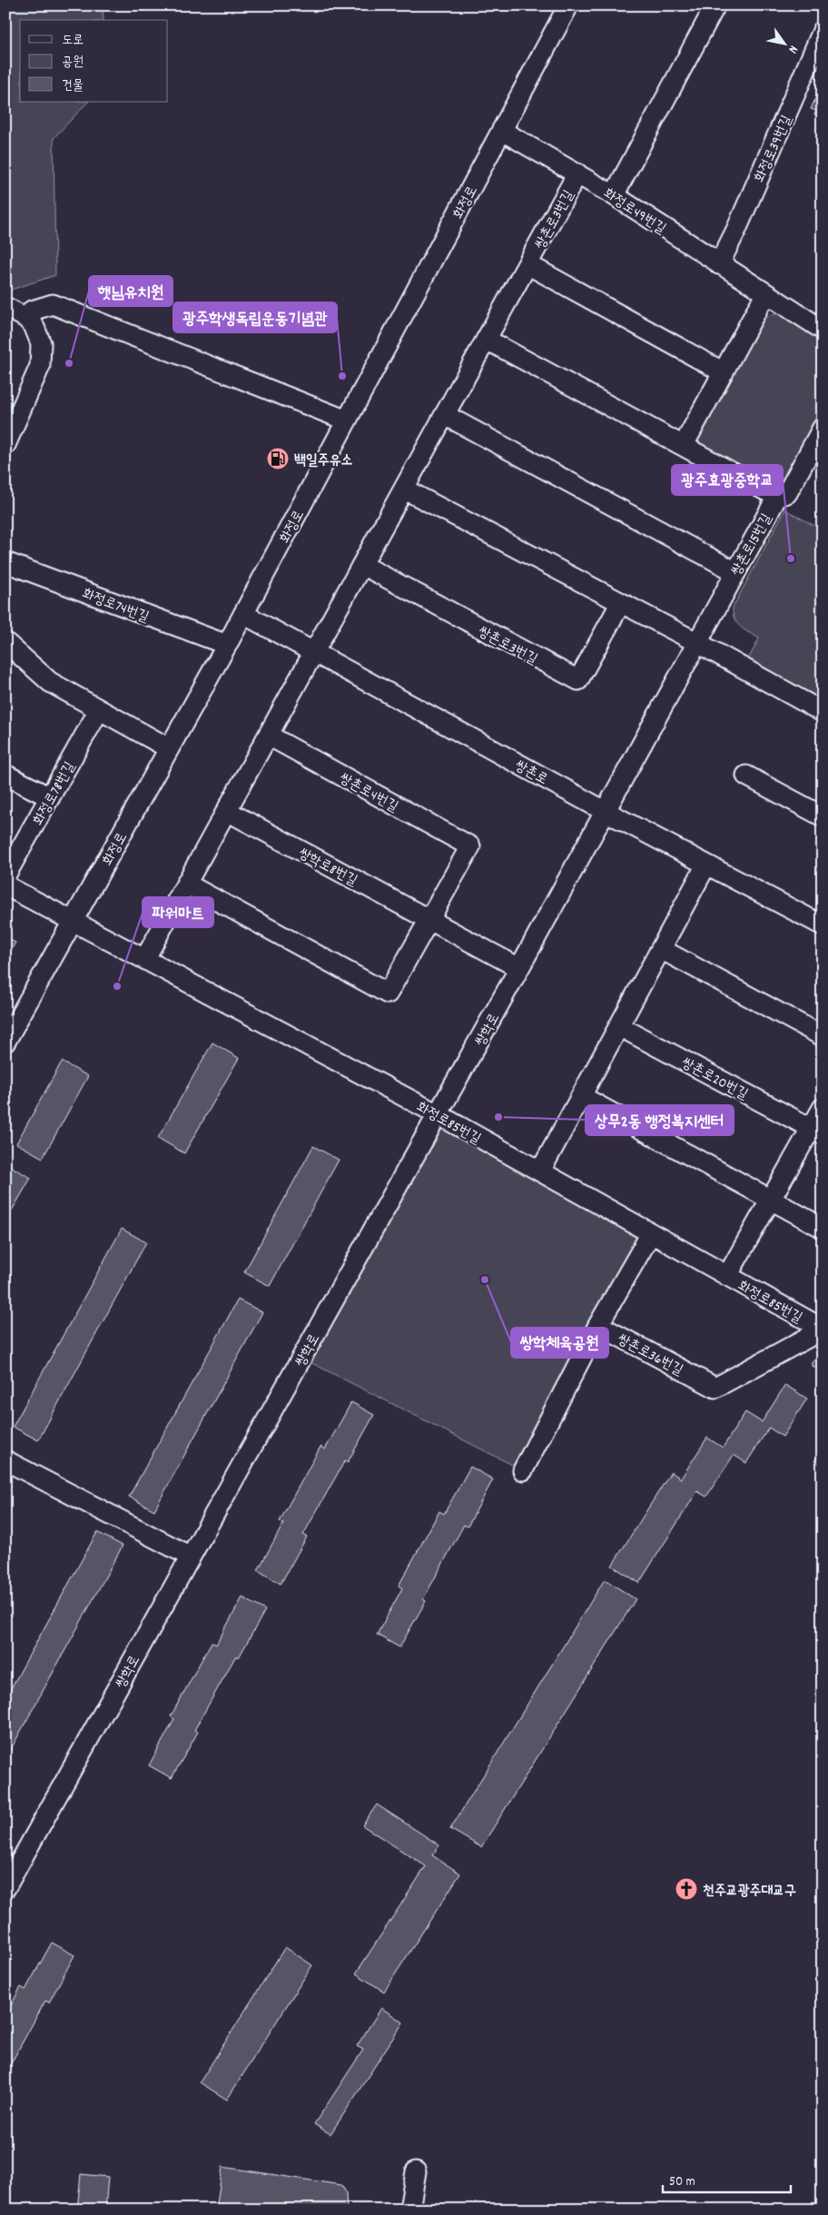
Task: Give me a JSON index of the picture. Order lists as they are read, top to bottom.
{
  "streets": {
    "street": [
      "화정로39번길",
      "화정로",
      "화정로49번길",
      "쌍촌로3번길",
      "쌍촌로15번길",
      "화정로74번길",
      "쌍촌로",
      "쌍촌로4번길",
      "화정로78번길",
      "쌍학로8번길",
      "쌍학로",
      "쌍촌로20번길",
      "화정로85번길",
      "쌍촌로36번길"
    ]
  },
  "crossings": [
    ["화정로39번길", "화정로49번길"],
    ["화정로", "화정로49번길"],
    ["화정로", "화정로74번길"],
    ["화정로", "쌍촌로"],
    ["화정로", "화정로85번길"],
    ["화정로49번길", "쌍촌로3번길"],
    ["쌍촌로3번길", "쌍촌로"],
    ["쌍촌로15번길", "쌍촌로"],
    ["쌍촌로15번길", "쌍학로"],
    ["쌍촌로", "쌍학로"],
    ["쌍촌로4번길", "쌍학로8번길"],
    ["쌍학로8번길", "쌍학로"],
    ["쌍학로", "화정로85번길"],
    ["화정로85번길", "쌍촌로36번길"]
  ],
  "places": {
    "other": [
      "햇님유치원",
      "광주학생독립운동기념관",
      "광주효광중학교",
      "파워마트",
      "상무2동 행정복지센터",
      "쌍학체육공원"
    ],
    "fuel station": ["백일주유소"],
    "church": ["천주교광주대교구"]
  },
  "legend": ["도로", "공원", "건물"],
  "scale_bar": "50 m",
  "north": "bottom right"
}
